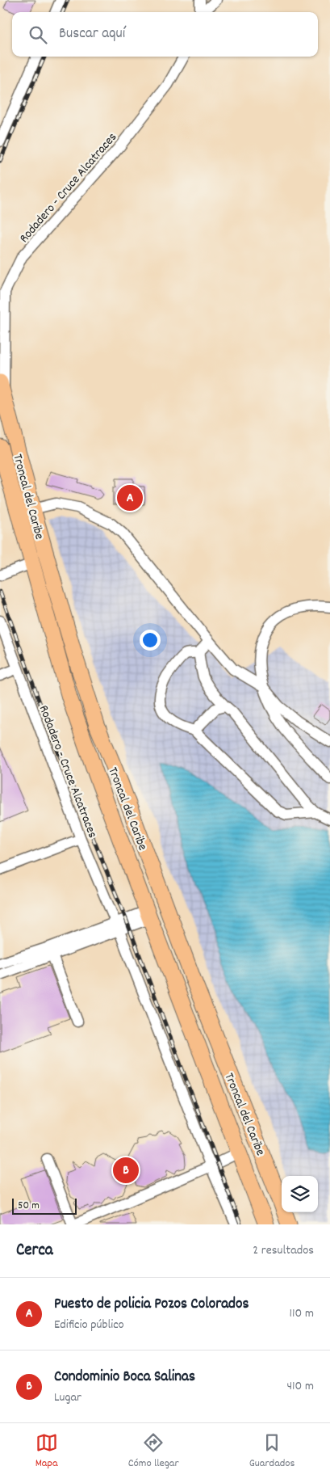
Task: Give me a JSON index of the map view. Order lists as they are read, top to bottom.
{
  "streets": {
    "highway": ["Troncal del Caribe"],
    "street": ["Rodadero - Cruce Alcatraces"]
  },
  "crossings": [
    ["Rodadero - Cruce Alcatraces", "Troncal del Caribe"]
  ],
  "scale_bar": "50 m",
  "page": {
    "search": "Buscar aquí",
    "pins": ["A", "B"],
    "scale": "50 m",
    "heading": ["Cerca", "2 resultados"],
    "list": [
      {
        "mark": "A",
        "name": "Puesto de policia Pozos Colorados",
        "note": "Edificio público",
        "value": "110 m"
      },
      {
        "mark": "B",
        "name": "Condominio Boca Salinas",
        "note": "Lugar",
        "value": "410 m"
      }
    ],
    "nav": ["Mapa", "Cómo llegar", "Guardados"]
  }
}
